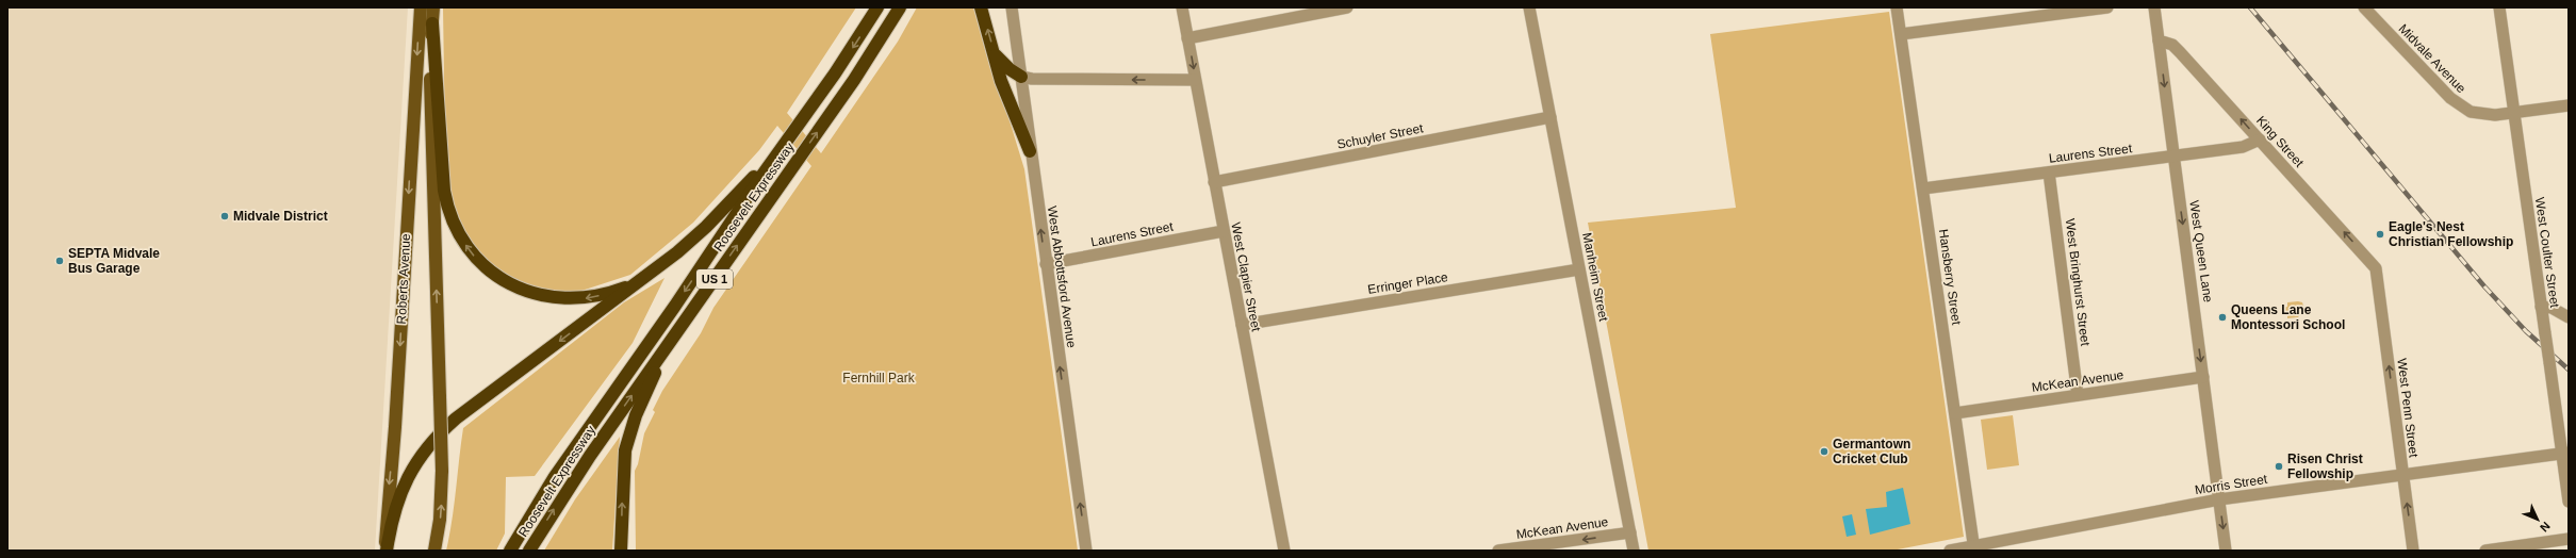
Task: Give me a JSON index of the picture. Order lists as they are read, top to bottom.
{
  "streets": {
    "highway": ["Roosevelt Expressway", "US 1"],
    "main road": ["Roberts Avenue"],
    "street": [
      "Midvale Avenue",
      "Schuyler Street",
      "King Street",
      "Laurens Street",
      "West Queen Lane",
      "West Coulter Street",
      "West Abbottsford Avenue",
      "West Clapier Street",
      "Manheim Street",
      "Hansberry Street",
      "West Bringhurst Street",
      "Erringer Place",
      "McKean Avenue",
      "West Penn Street",
      "Morris Street"
    ]
  },
  "crossings": [
    ["Midvale Avenue", "West Coulter Street"],
    ["Schuyler Street", "West Clapier Street"],
    ["Schuyler Street", "Manheim Street"],
    ["King Street", "Laurens Street"],
    ["King Street", "West Queen Lane"],
    ["King Street", "West Penn Street"],
    ["Laurens Street", "West Queen Lane"],
    ["Laurens Street", "West Abbottsford Avenue"],
    ["Laurens Street", "West Clapier Street"],
    ["Laurens Street", "Hansberry Street"],
    ["Laurens Street", "West Bringhurst Street"],
    ["West Queen Lane", "McKean Avenue"],
    ["West Queen Lane", "Morris Street"],
    ["West Coulter Street", "Morris Street"],
    ["West Clapier Street", "Erringer Place"],
    ["Manheim Street", "Erringer Place"],
    ["Manheim Street", "McKean Avenue"],
    ["Hansberry Street", "McKean Avenue"],
    ["Hansberry Street", "Morris Street"],
    ["West Bringhurst Street", "McKean Avenue"],
    ["West Penn Street", "Morris Street"]
  ],
  "one_way": [
    "King Street",
    "West Queen Lane",
    "West Abbottsford Avenue",
    "West Penn Street"
  ],
  "parks": ["Fernhill Park"],
  "places": [
    "Midvale District",
    "Eagle's Nest Christian Fellowship",
    "SEPTA Midvale Bus Garage",
    "Queens Lane Montessori School",
    "Germantown Cricket Club",
    "Risen Christ Fellowship"
  ],
  "north": "bottom right"
}
